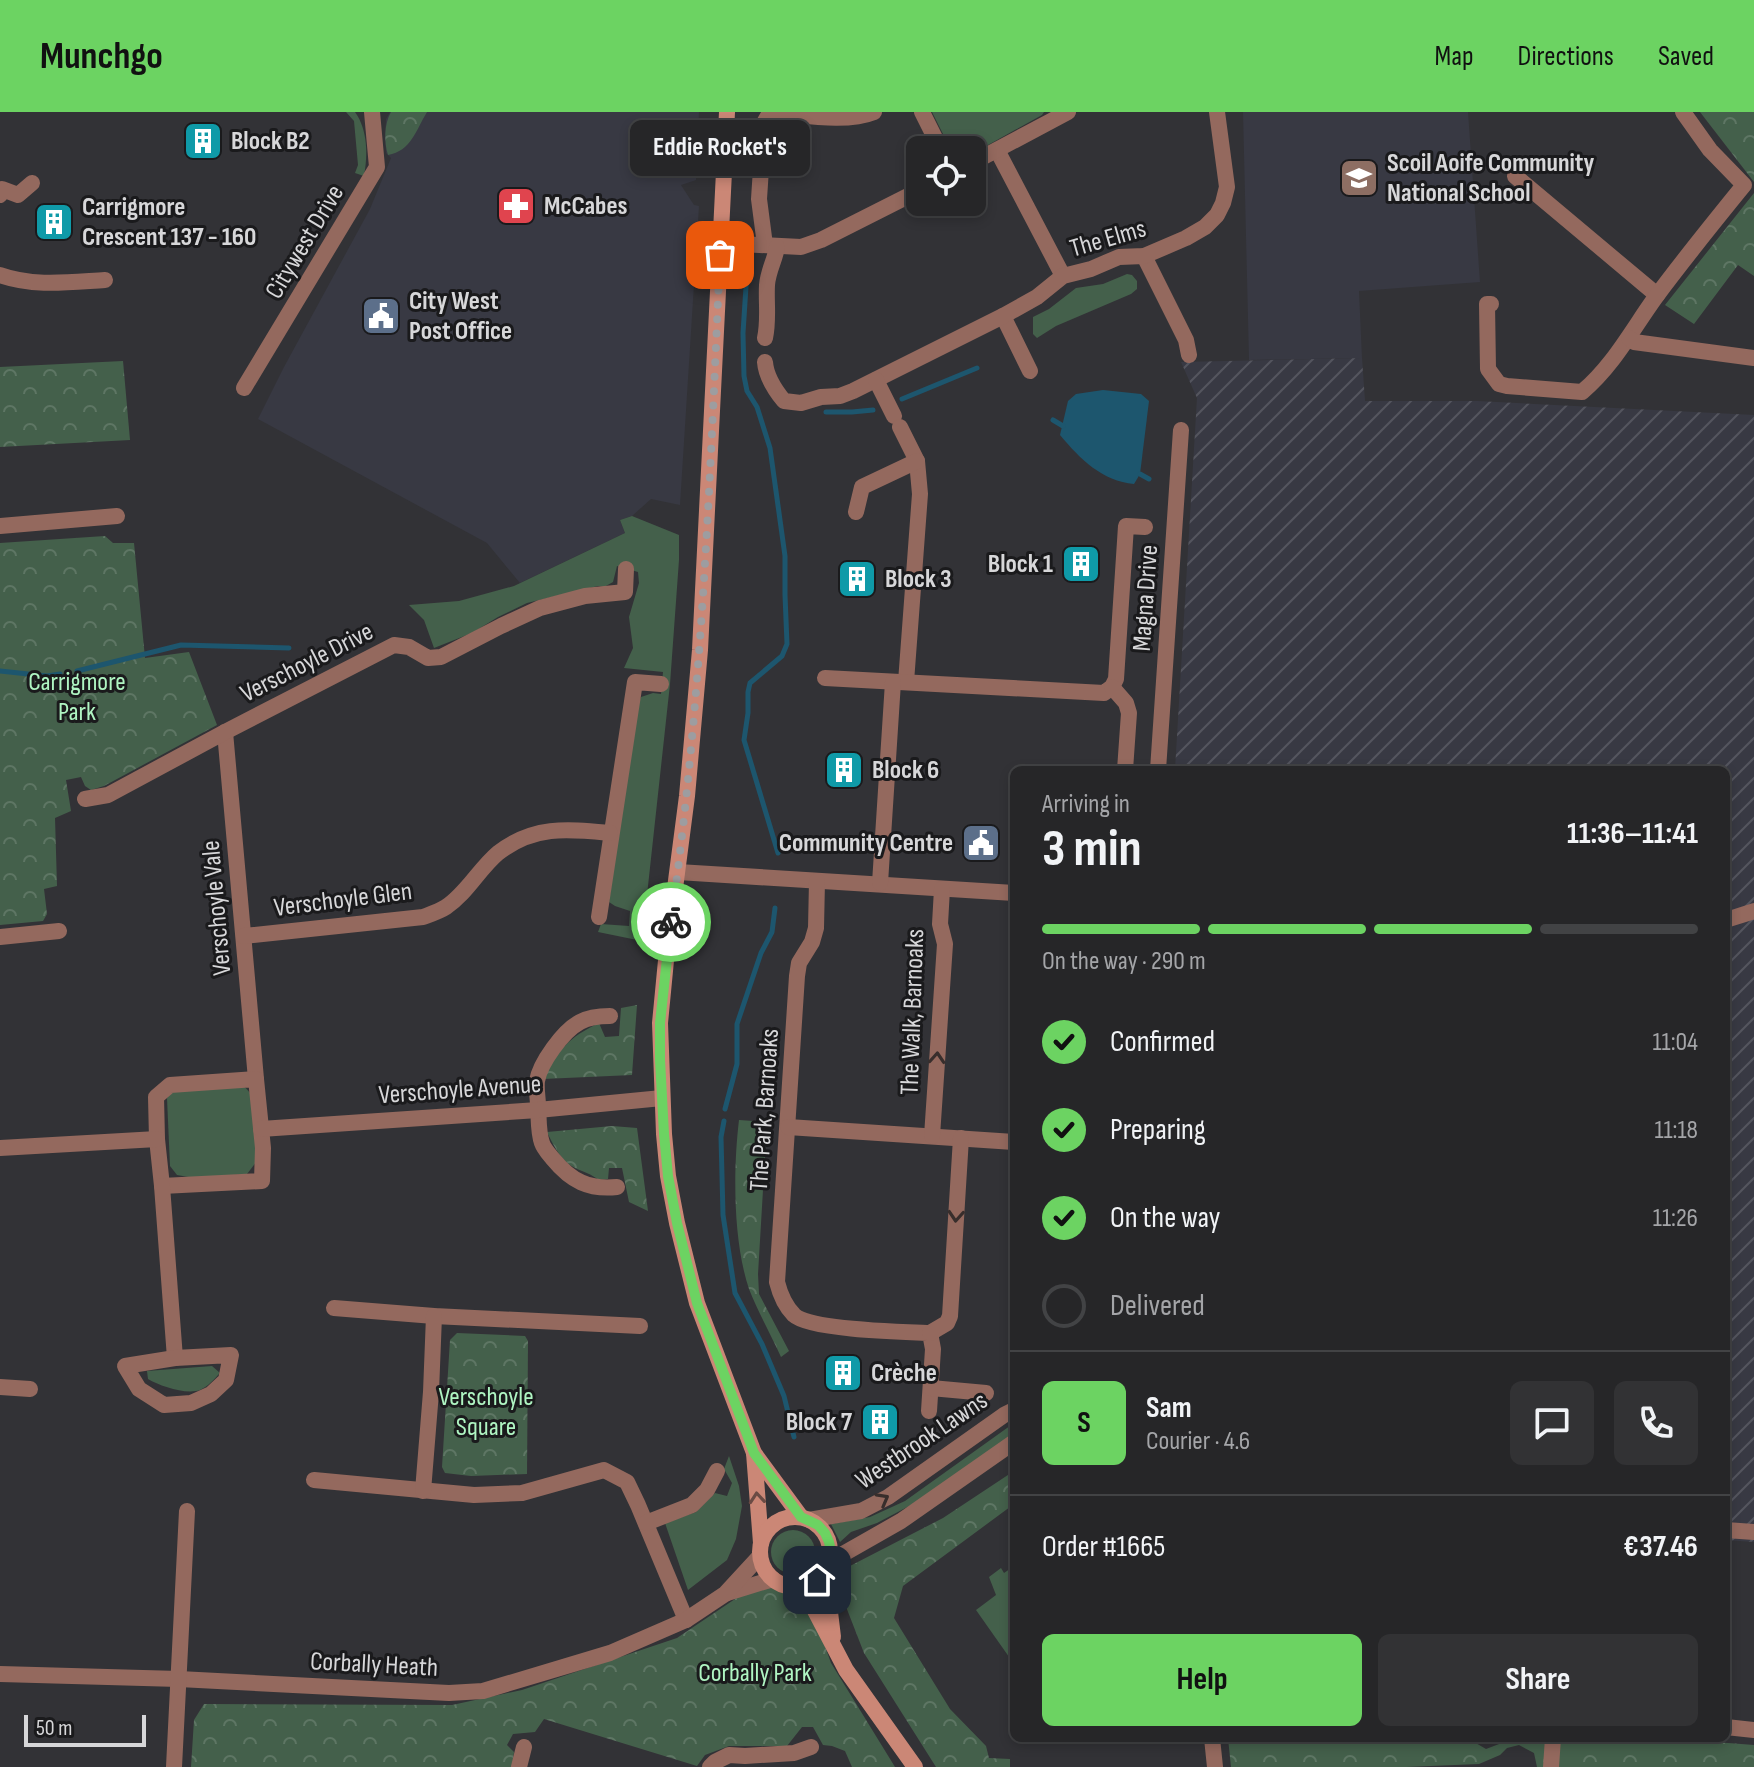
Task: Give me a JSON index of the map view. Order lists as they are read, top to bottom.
{
  "streets": {
    "street": [
      "The Elms",
      "Citywest Drive",
      "Magna Drive",
      "Verschoyle Drive",
      "Verschoyle Glen",
      "Verschoyle Vale",
      "The Walk, Barnoaks",
      "Verschoyle Avenue",
      "The Park, Barnoaks",
      "Westbrook Lawns",
      "Corbally Heath"
    ]
  },
  "crossings": [
    ["Verschoyle Drive", "Verschoyle Vale"],
    ["Verschoyle Glen", "Verschoyle Vale"]
  ],
  "one_way": ["The Walk, Barnoaks"],
  "parks": ["Carrigmore Park", "Verschoyle Square", "Corbally Park"],
  "places": {
    "building": [
      "Block B2",
      "Carrigmore Crescent 137 - 160",
      "Block 1",
      "Block 3",
      "Block 6",
      "Crèche",
      "Block 7"
    ],
    "school or university": ["Scoil Aoife Community National School"],
    "pharmacy": ["McCabes"],
    "other": ["Eddie Rocket's"],
    "public building": ["City West Post Office", "Community Centre"]
  },
  "scale_bar": "50 m",
  "page": {
    "header": "Munchgo",
    "nav": ["Map", "Directions", "Saved"],
    "bubble": "Eddie Rocket's",
    "heading": ["3 min", "Arriving in", "11:36–11:41"],
    "panel": [
      "Sam",
      "Courier · 4.6",
      "Order #1665",
      "€37.46"
    ],
    "bar": "On the way · 290 m",
    "list": [
      ["Confirmed", "11:04"],
      ["Preparing", "11:18"],
      ["On the way", "11:26"],
      "Delivered"
    ],
    "round": "S",
    "buttons": ["Help", "Share"],
    "scale": "50 m"
  }
}
